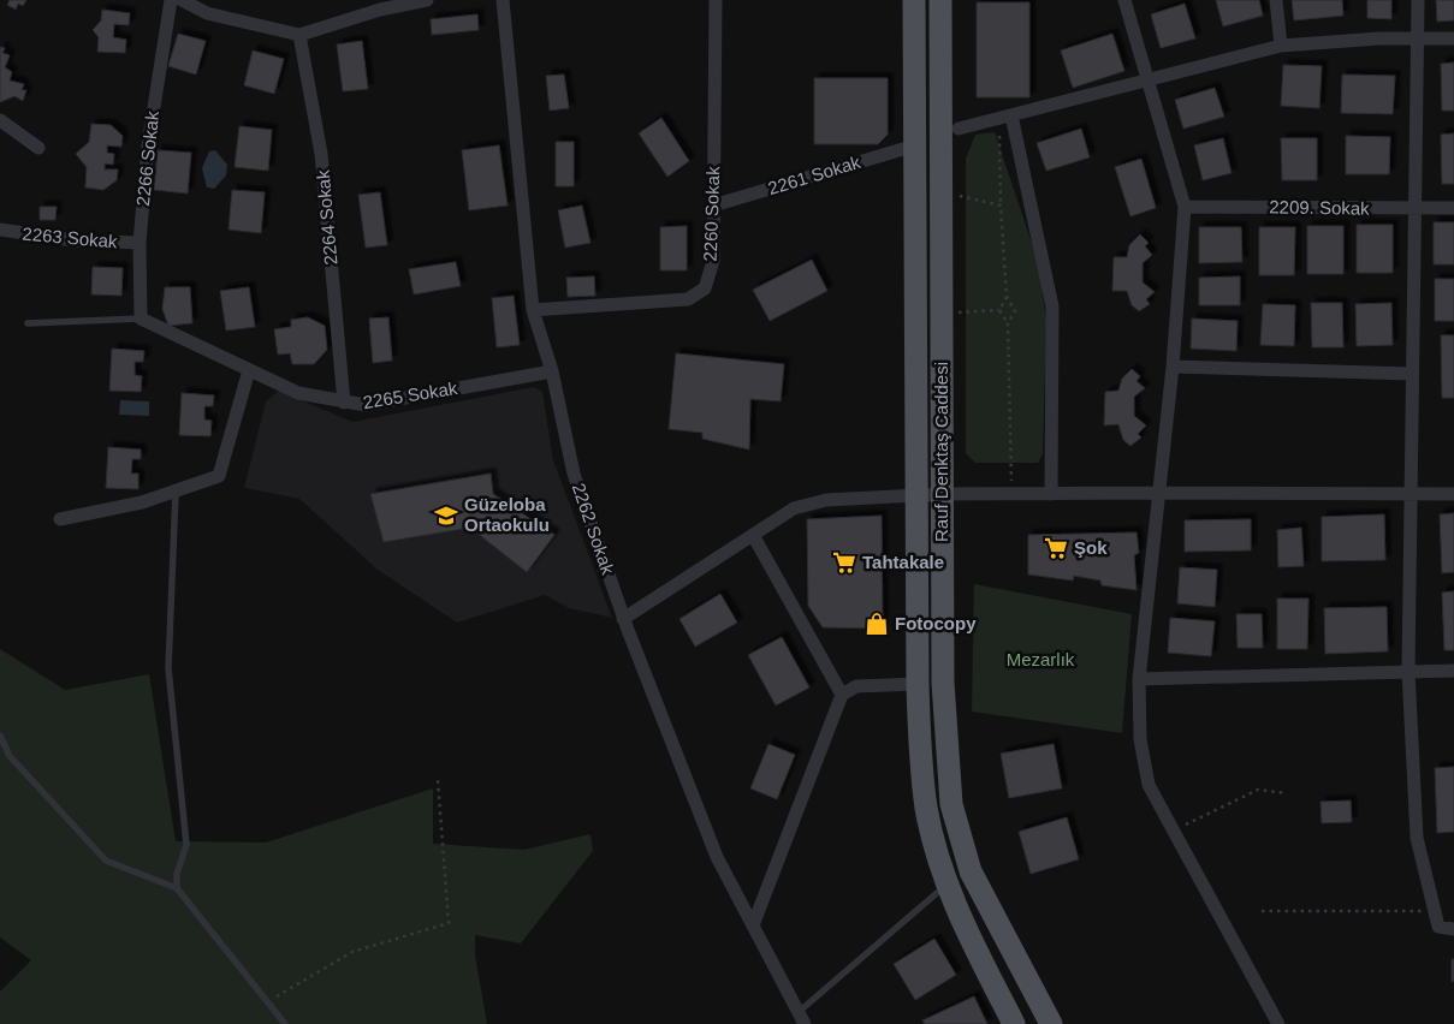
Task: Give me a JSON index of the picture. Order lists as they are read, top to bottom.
{
  "streets": {
    "main road": ["Rauf Denktaş Caddesi"],
    "street": [
      "2266 Sokak",
      "2261 Sokak",
      "2209. Sokak",
      "2260 Sokak",
      "2264 Sokak",
      "2263 Sokak",
      "2265 Sokak",
      "2262 Sokak"
    ]
  },
  "crossings": [
    ["2266 Sokak", "2263 Sokak"],
    ["2266 Sokak", "2265 Sokak"],
    ["2261 Sokak", "2260 Sokak"],
    ["2261 Sokak", "Rauf Denktaş Caddesi"],
    ["2260 Sokak", "2262 Sokak"],
    ["2264 Sokak", "2265 Sokak"],
    ["2265 Sokak", "2262 Sokak"]
  ],
  "parks": ["Mezarlık"],
  "places": {
    "school or university": ["Güzeloba Ortaokulu"],
    "supermarket": ["Şok", "Tahtakale"],
    "shop": ["Fotocopy"]
  }
}
